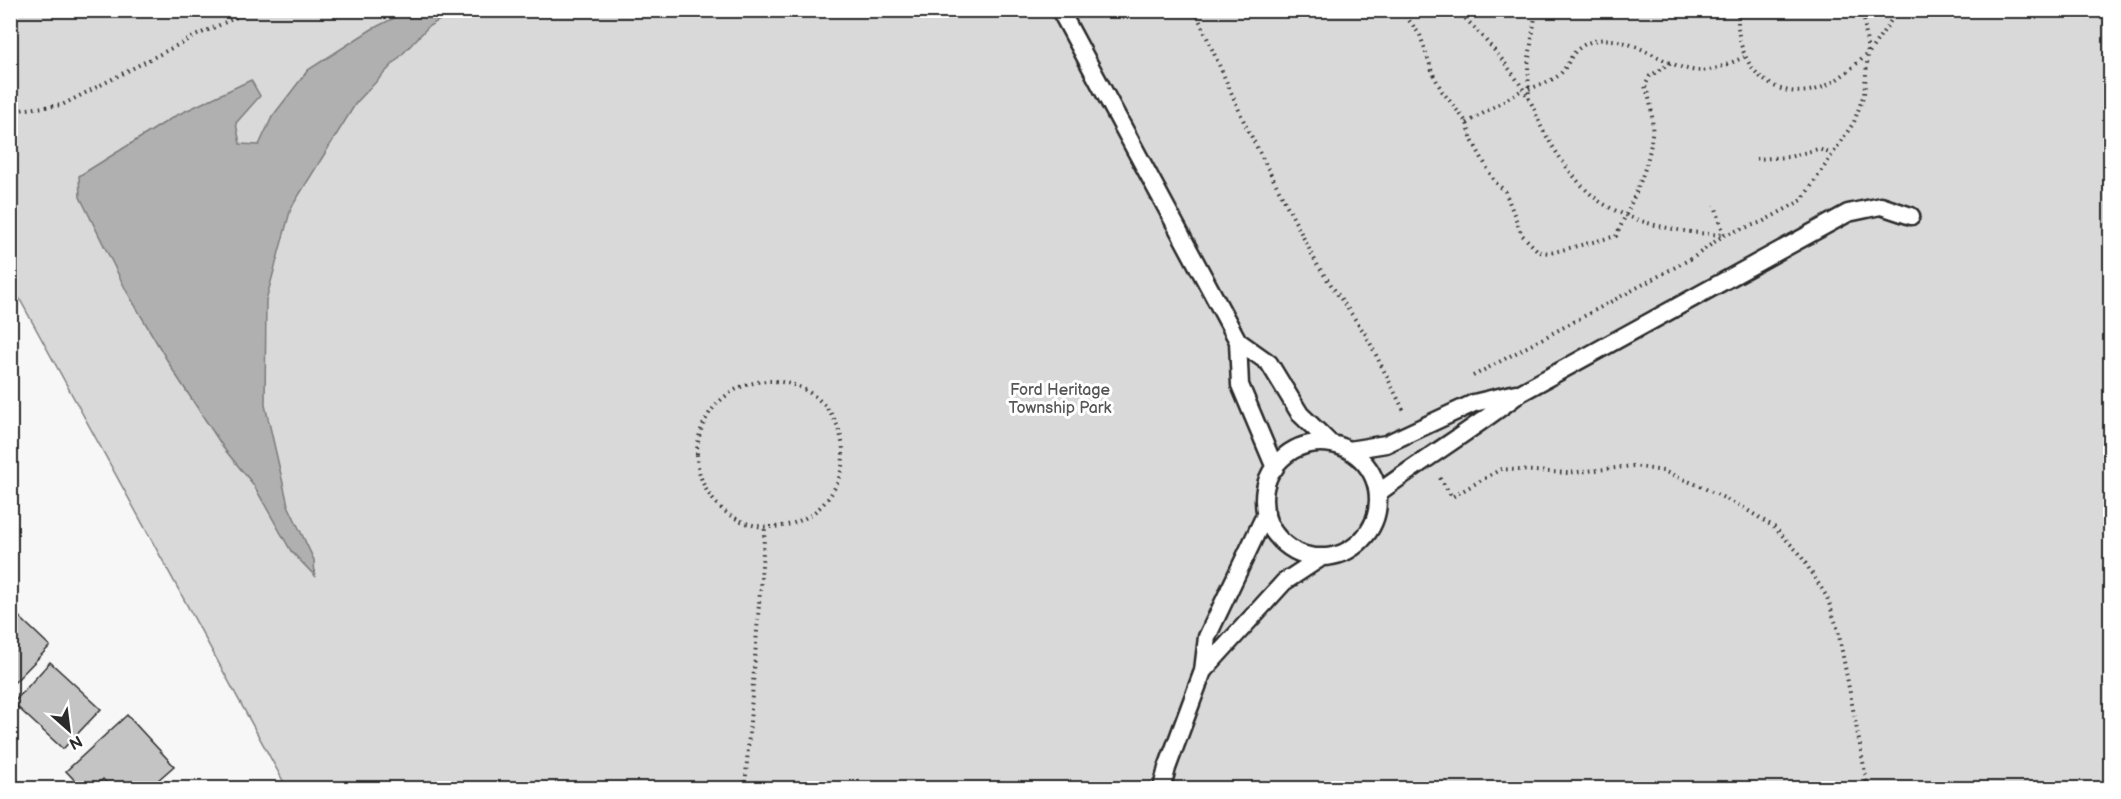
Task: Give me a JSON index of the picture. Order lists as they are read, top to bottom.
{
  "parks": ["Ford Heritage Township Park"],
  "north": "bottom right"
}
